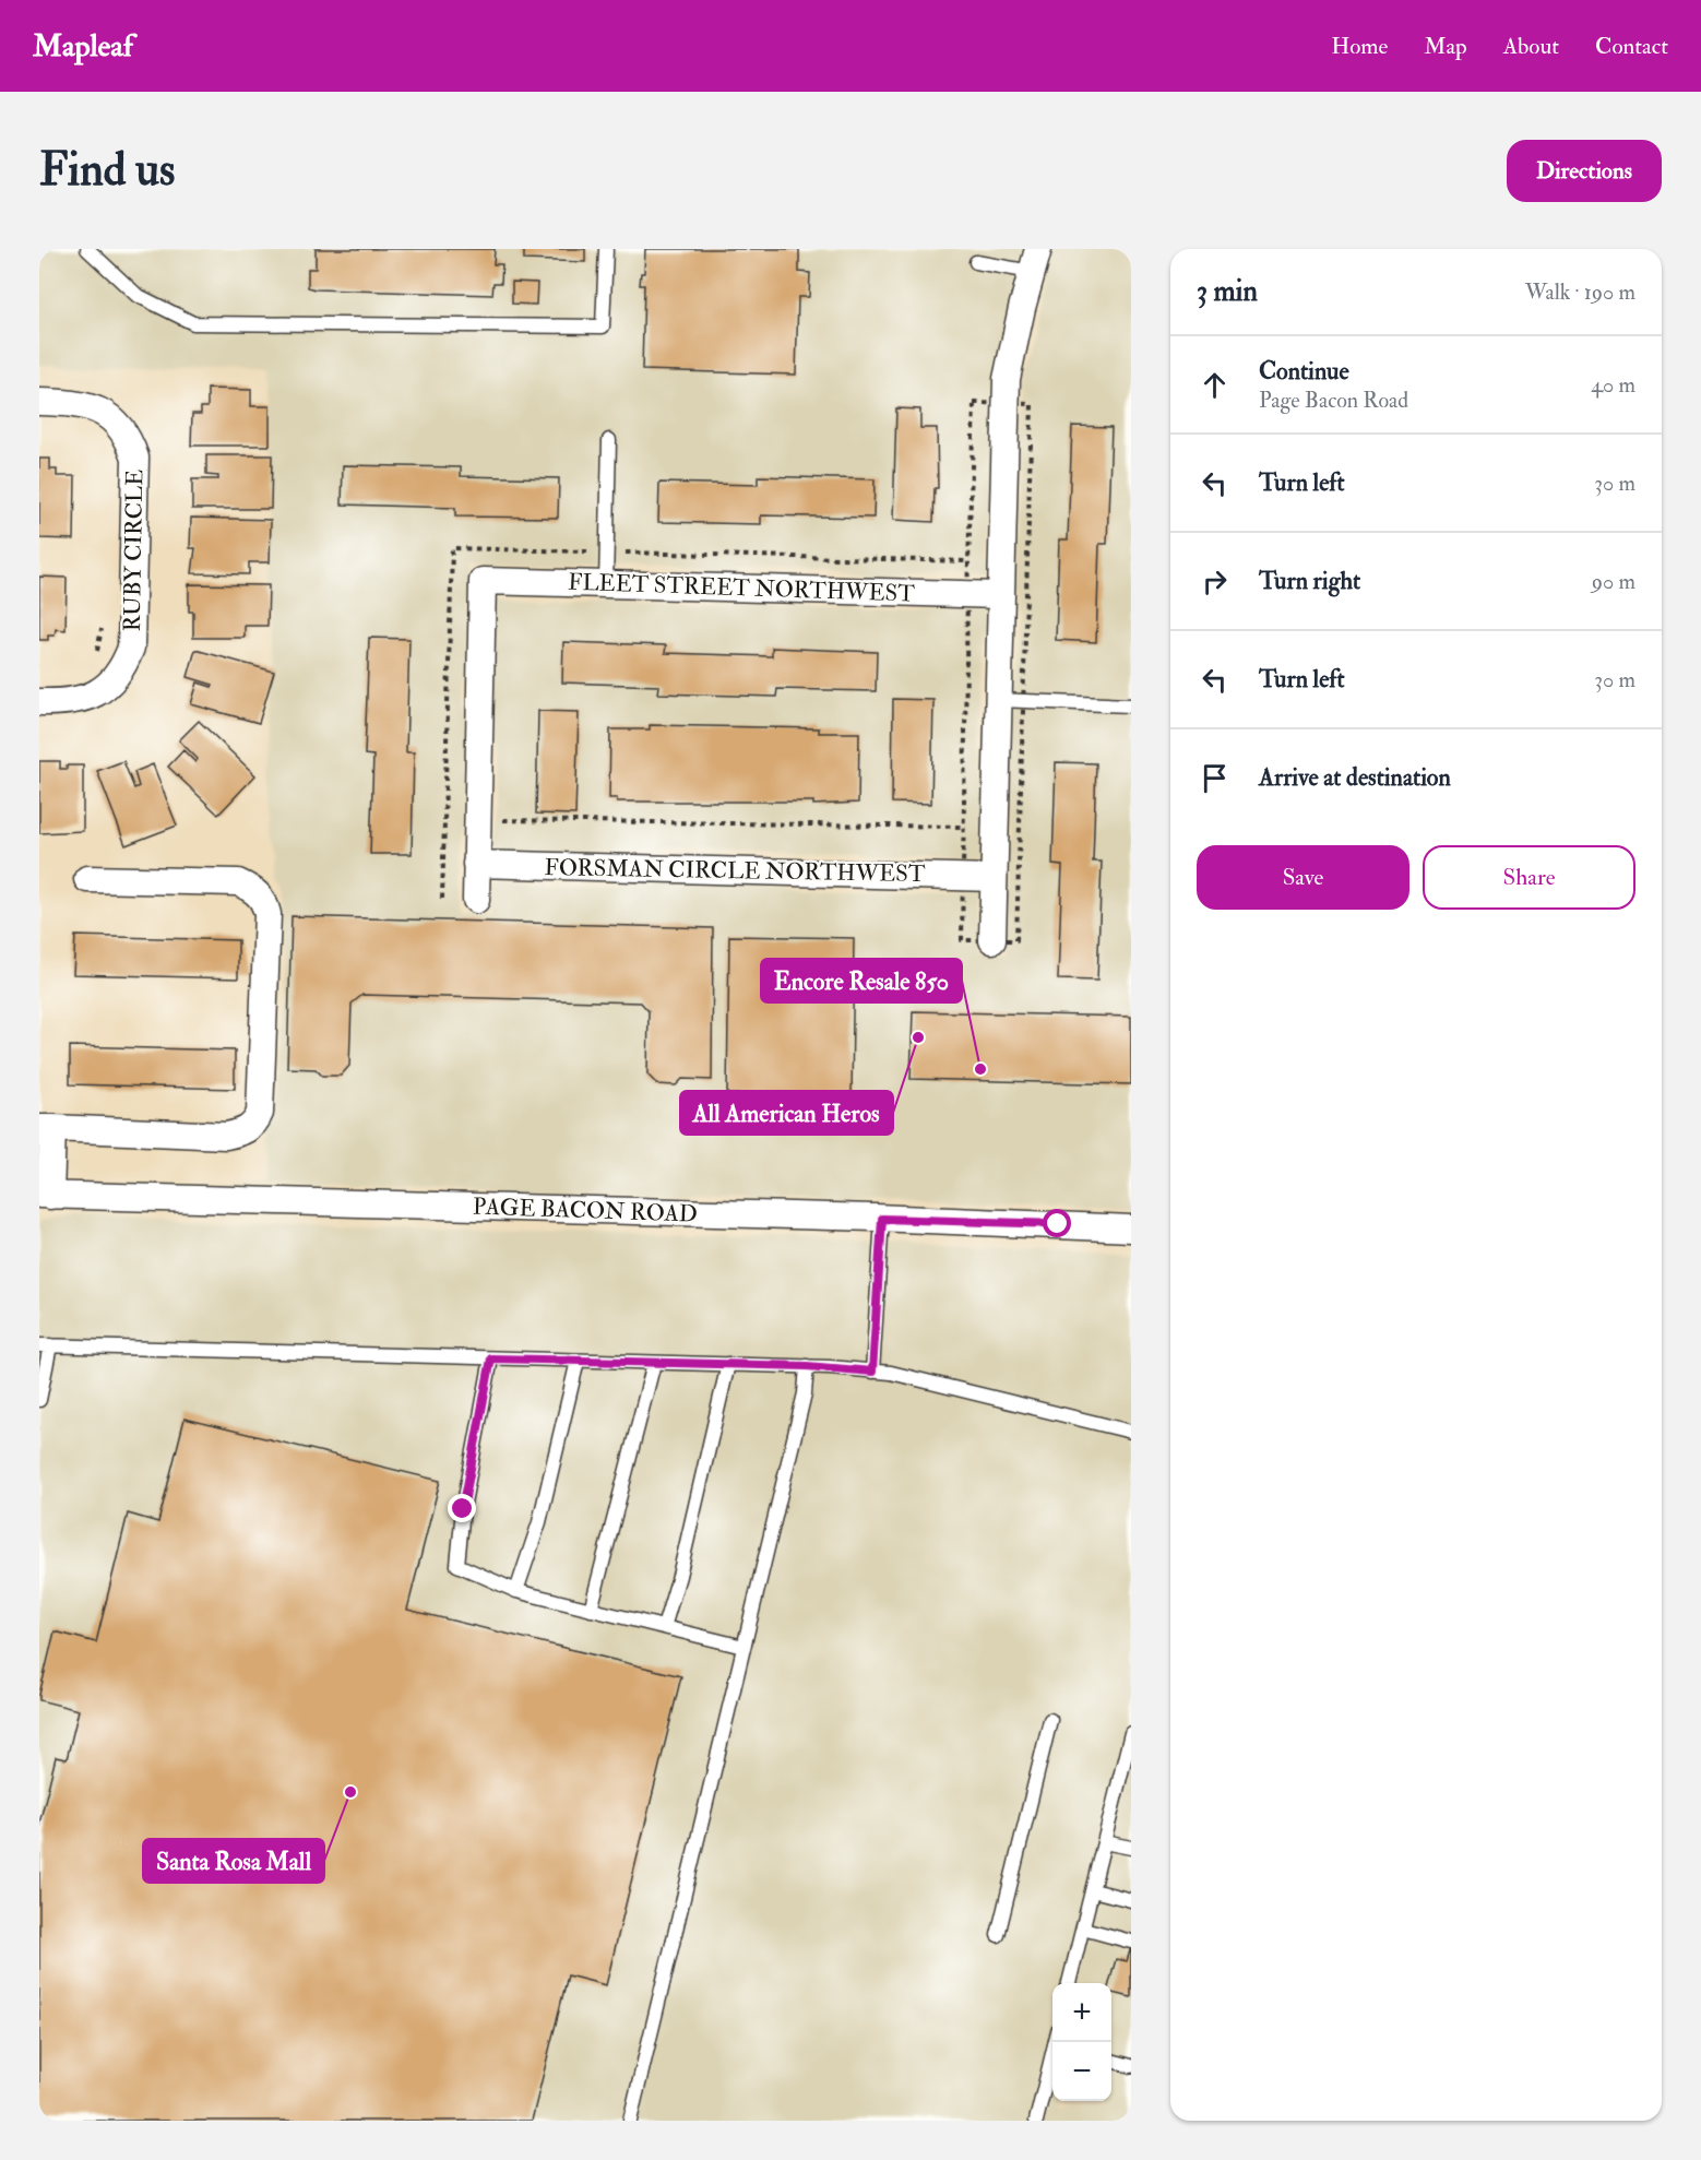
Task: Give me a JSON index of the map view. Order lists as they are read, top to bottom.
{
  "streets": {
    "street": [
      "RUBY CIRCLE",
      "FLEET STREET NORTHWEST",
      "FORSMAN CIRCLE NORTHWEST",
      "PAGE BACON ROAD"
    ]
  },
  "crossings": [
    ["FLEET STREET NORTHWEST", "FORSMAN CIRCLE NORTHWEST"]
  ],
  "places": ["All American Heros", "Encore Resale 850", "Santa Rosa Mall"],
  "page": {
    "header": "Mapleaf",
    "nav": [
      "Home",
      "Map",
      "About",
      "Contact"
    ],
    "buttons": [
      "Directions",
      ["Save", "Share"]
    ],
    "title": "Find us",
    "heading": ["3 min", "Walk · 190 m"],
    "list": [
      ["Continue", "Page Bacon Road", "40 m"],
      ["Turn left", "30 m"],
      ["Turn right", "90 m"],
      ["Turn left", "30 m"],
      "Arrive at destination"
    ],
    "map_buttons": ["+", "−"]
  }
}
